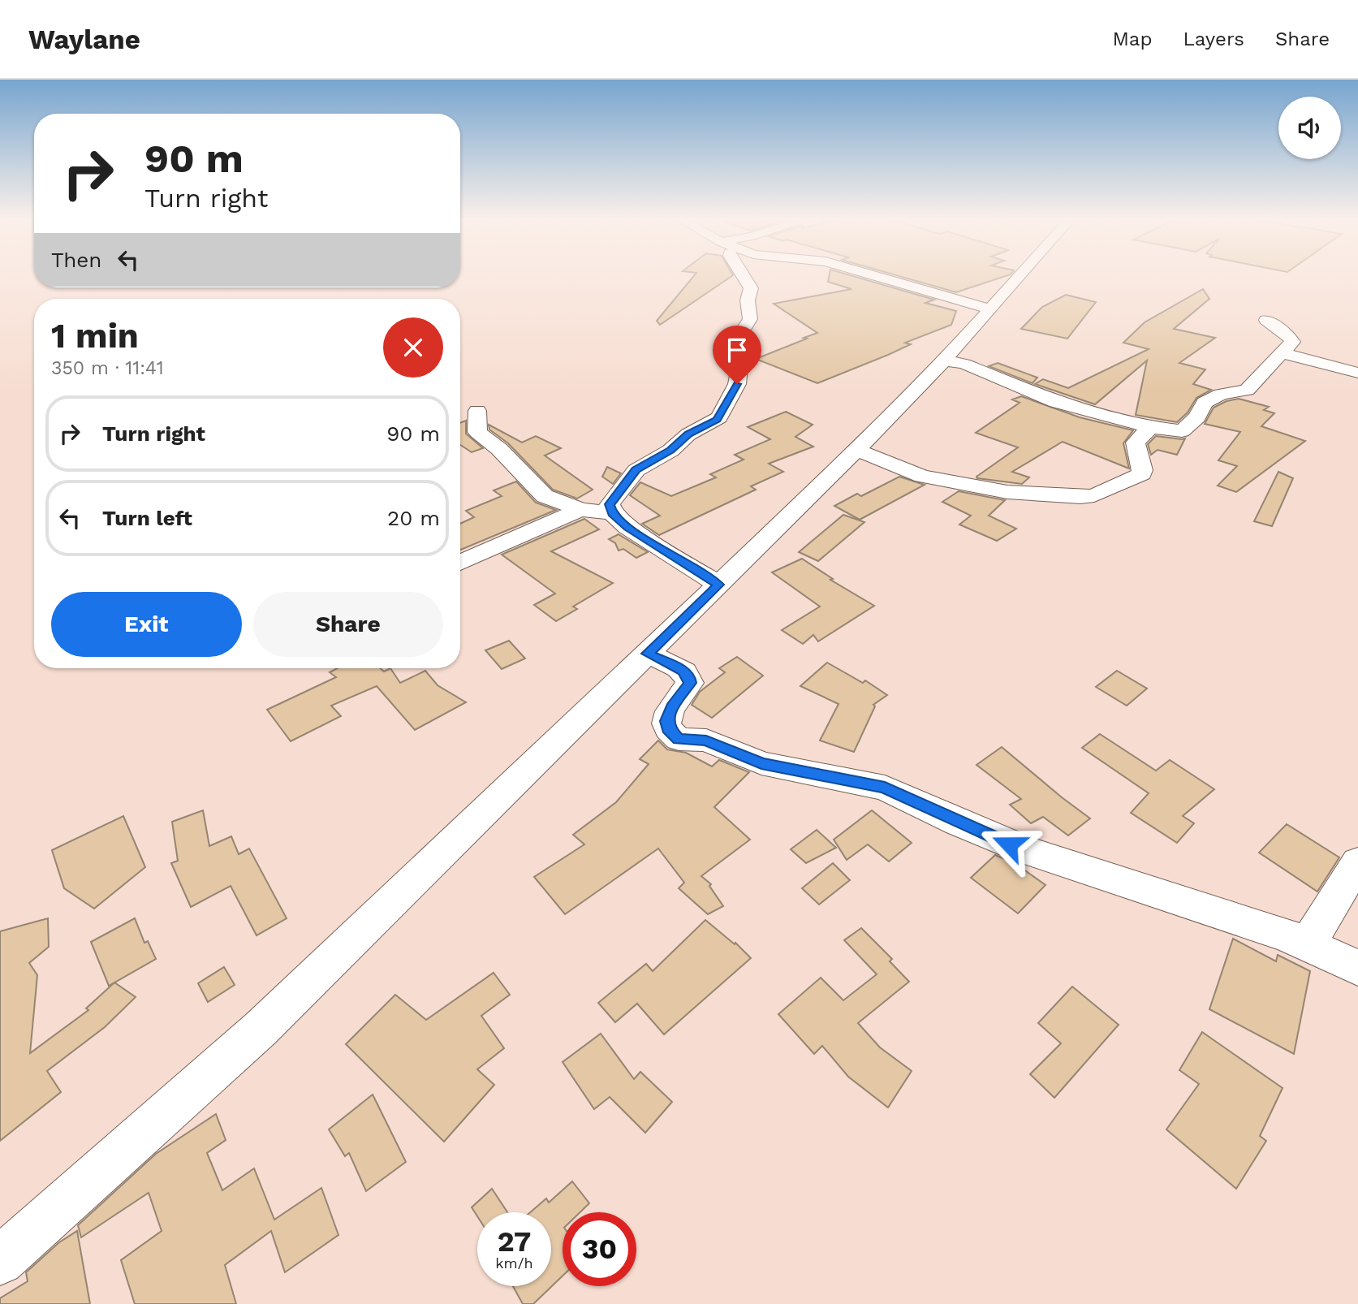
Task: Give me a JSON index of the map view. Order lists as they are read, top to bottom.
{
  "page": {
    "header": "Waylane",
    "nav": ["Map", "Layers", "Share"],
    "turn": ["90 m", "Turn right"],
    "then": "Then",
    "heading": ["1 min", "350 m · 11:41"],
    "list": [
      {
        "name": "Turn right",
        "value": "90 m"
      },
      {
        "name": "Turn left",
        "value": "20 m"
      }
    ],
    "buttons": ["Exit", "Share"],
    "speed": "27 km/h",
    "limit": "30"
  }
}
